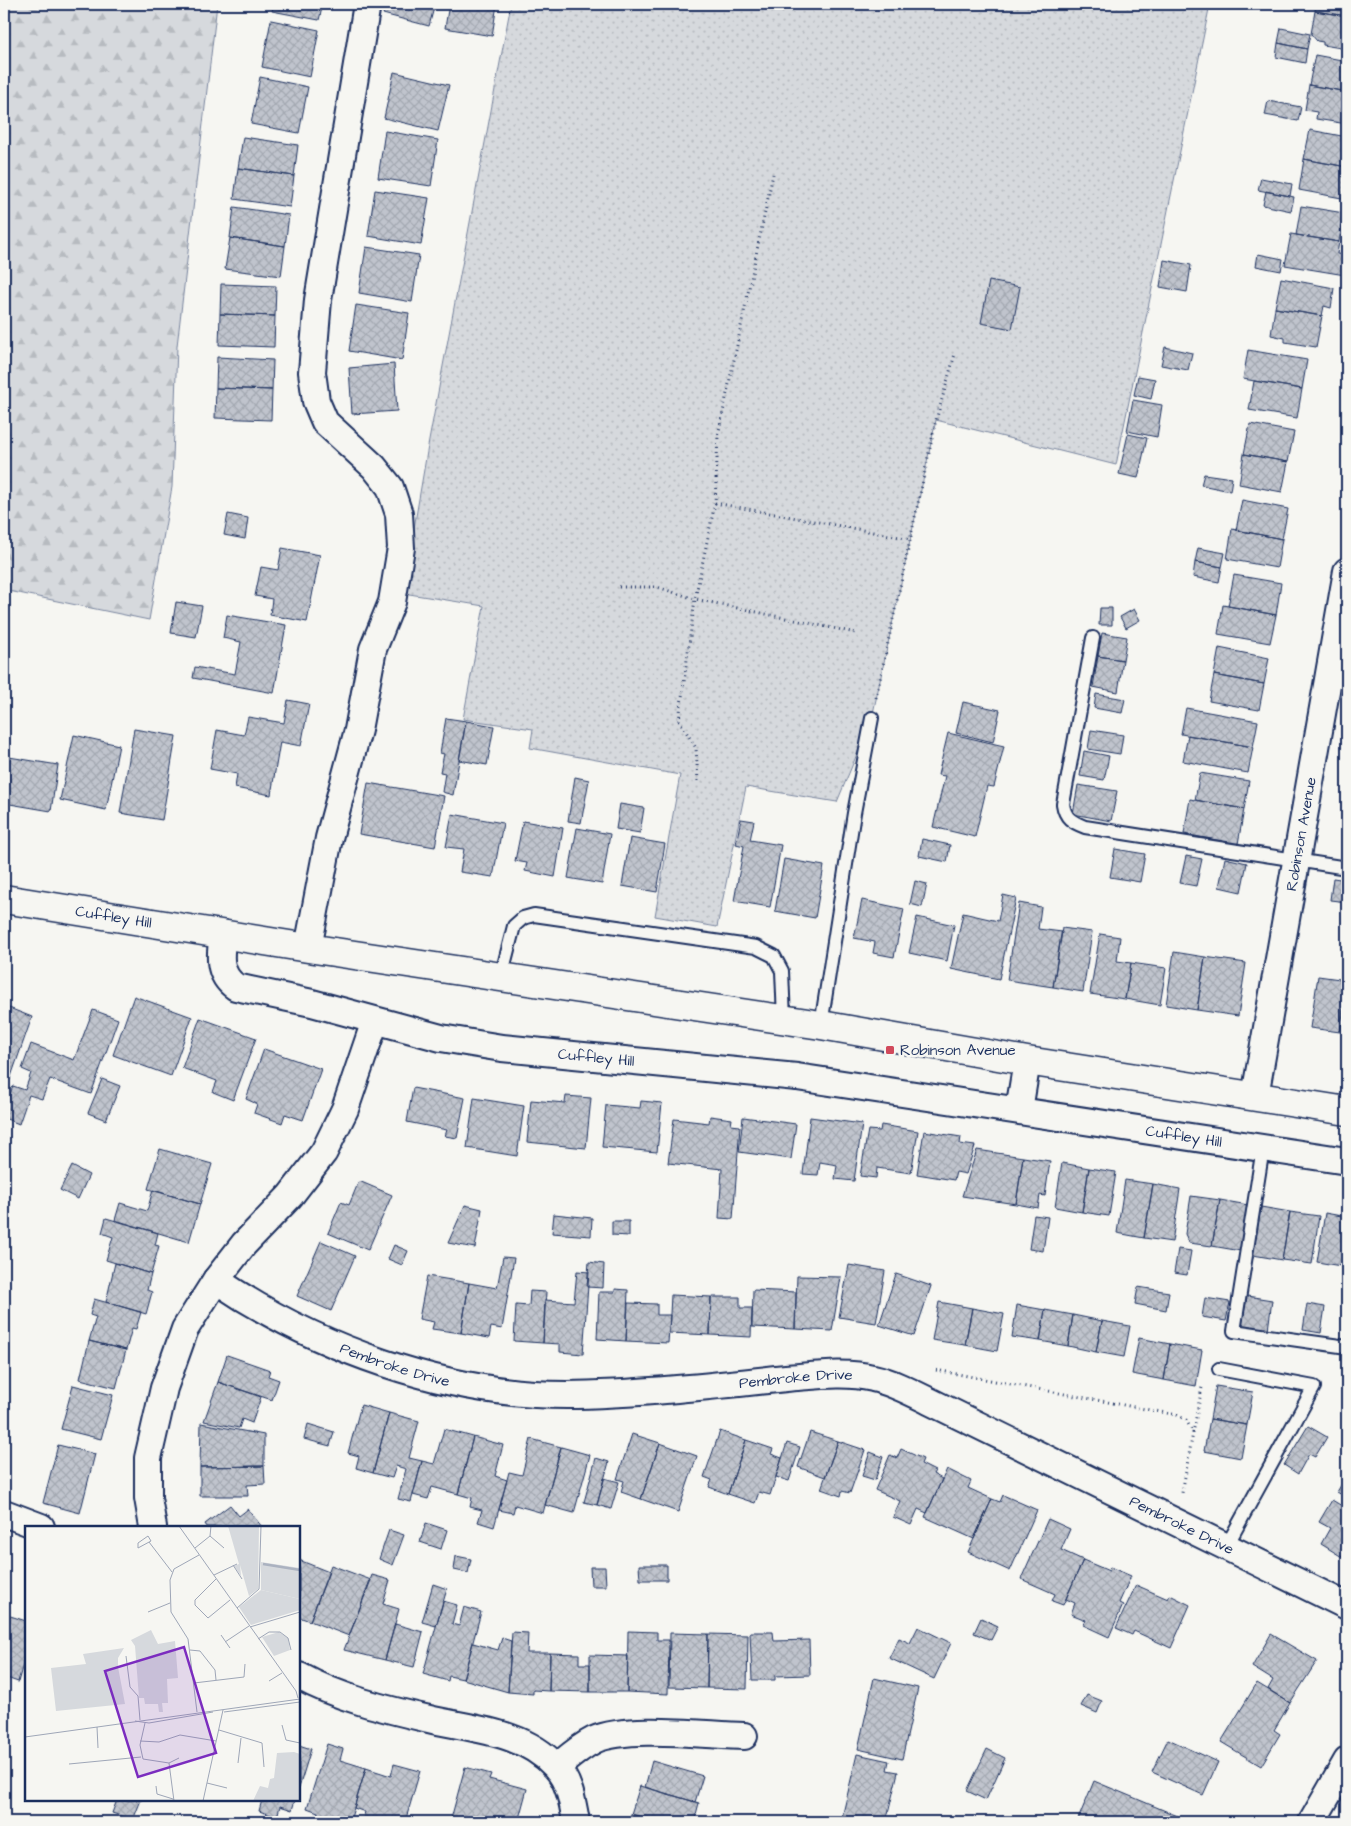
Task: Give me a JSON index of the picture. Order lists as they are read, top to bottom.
{
  "streets": {
    "main road": ["Cuffley Hill"],
    "street": ["Robinson Avenue", "Pembroke Drive"]
  },
  "crossings": [
    ["Robinson Avenue", "Cuffley Hill"]
  ],
  "places": {
    "transit": ["Robinson Avenue"]
  }
}
